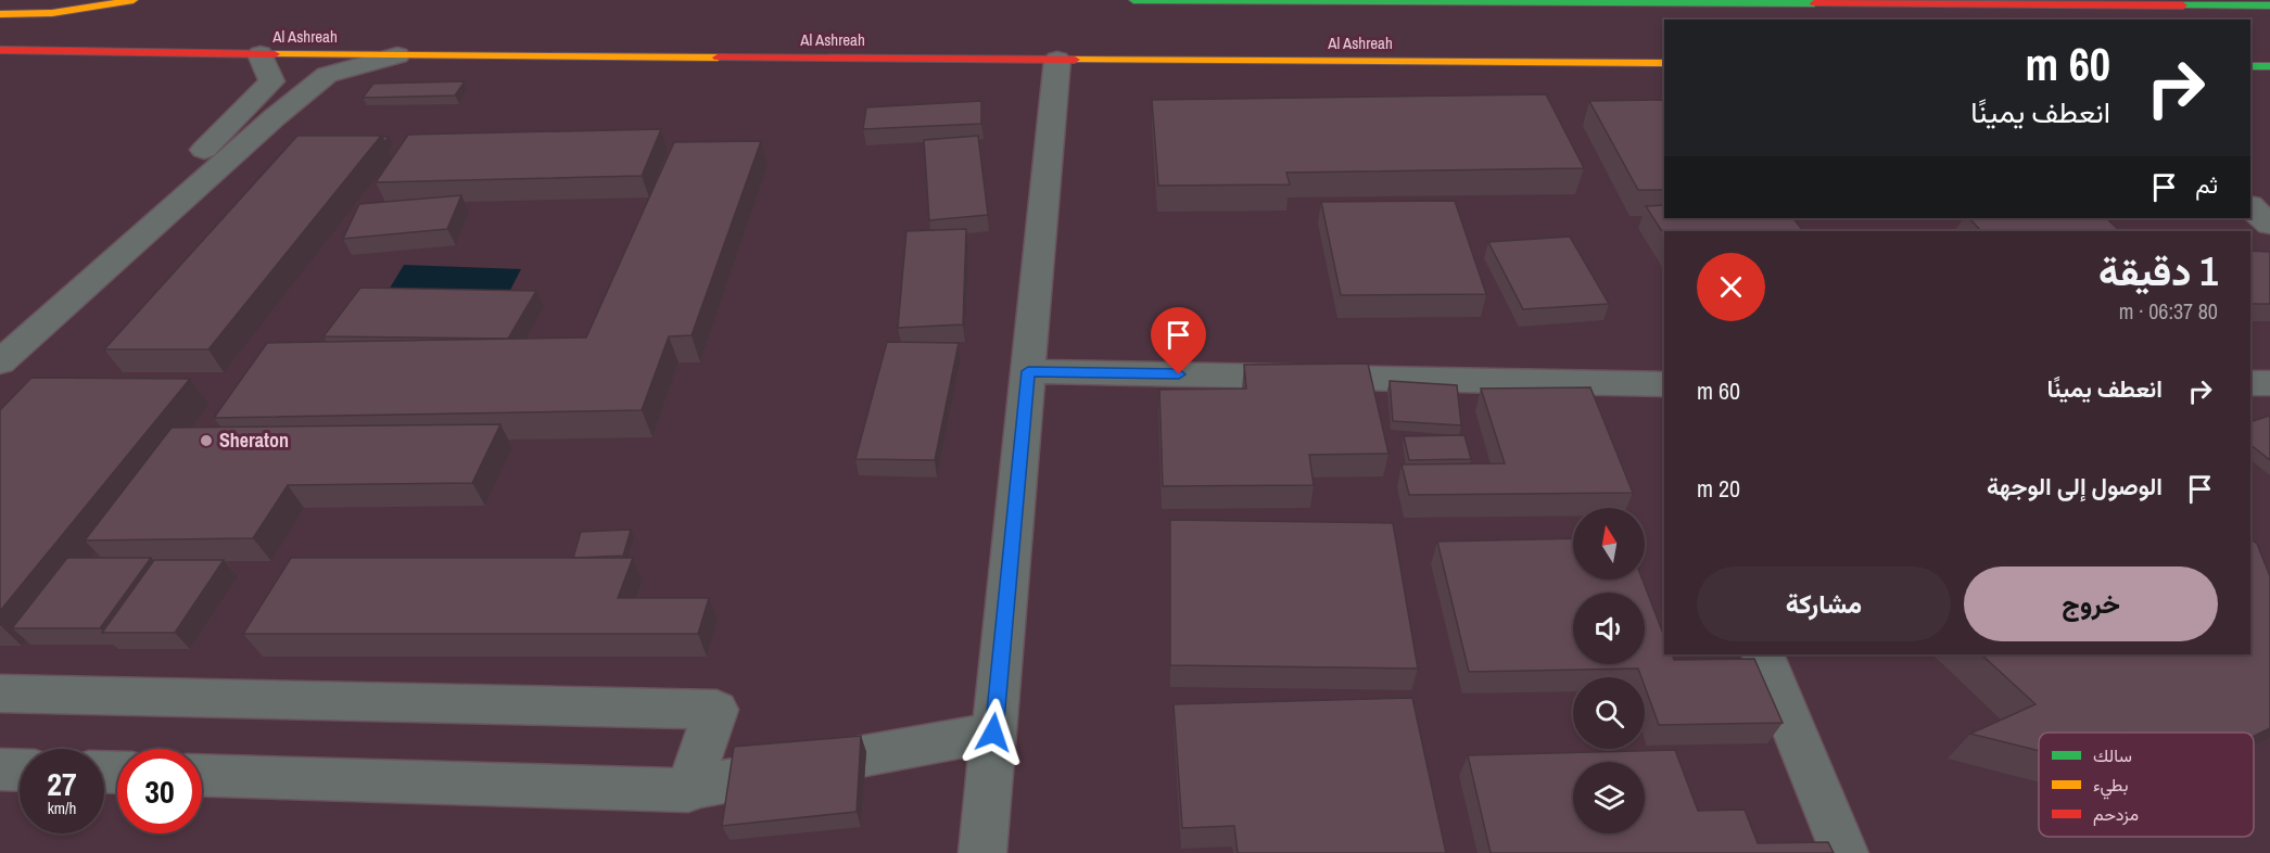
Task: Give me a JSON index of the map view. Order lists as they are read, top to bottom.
{
  "streets": {
    "street": ["Al Ashreah"]
  },
  "places": ["Sheraton"],
  "legend": ["سالك", "بطيء", "مزدحم"],
  "north": "top",
  "page": {
    "turn": ["60 m", "انعطف يمينًا"],
    "then": "ثم",
    "heading": ["1 دقيقة", "80 m · 06:37"],
    "list": [
      {
        "name": "انعطف يمينًا",
        "value": "60 m"
      },
      {
        "name": "الوصول إلى الوجهة",
        "value": "20 m"
      }
    ],
    "buttons": ["خروج", "مشاركة"],
    "speed": "27 km/h",
    "limit": "30"
  }
}
